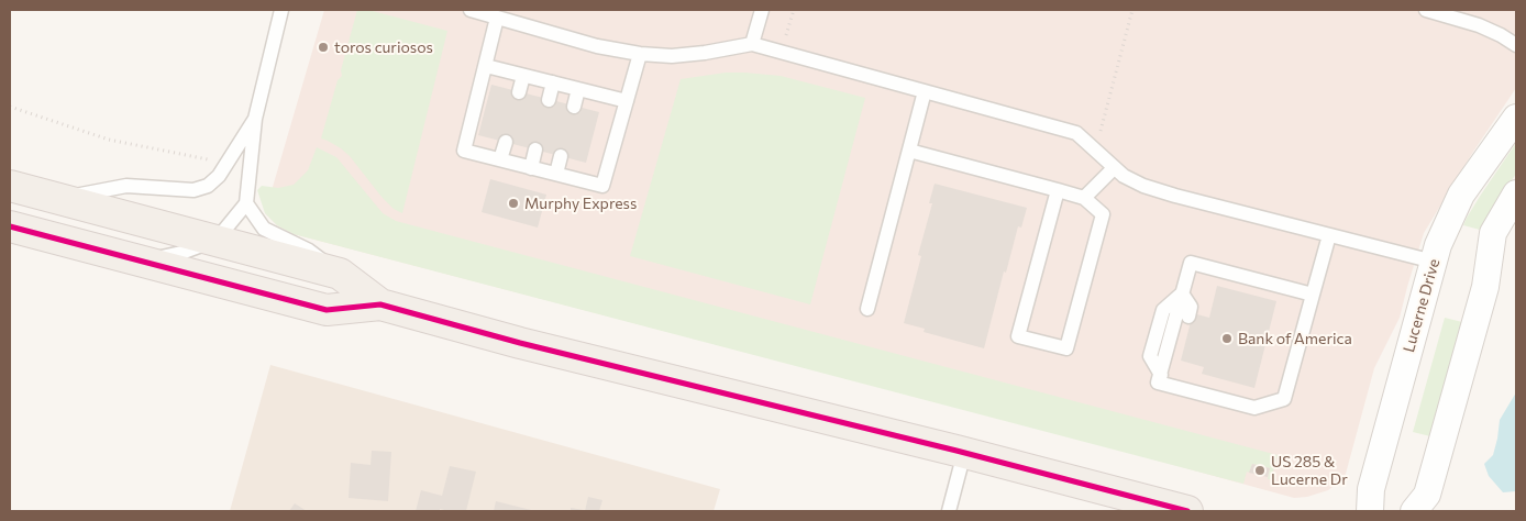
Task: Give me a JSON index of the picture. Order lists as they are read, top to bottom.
{
  "streets": {
    "street": ["Lucerne Drive"]
  },
  "places": [
    "toros curiosos",
    "Murphy Express",
    "Bank of America",
    "US 285 & Lucerne Dr"
  ]
}
